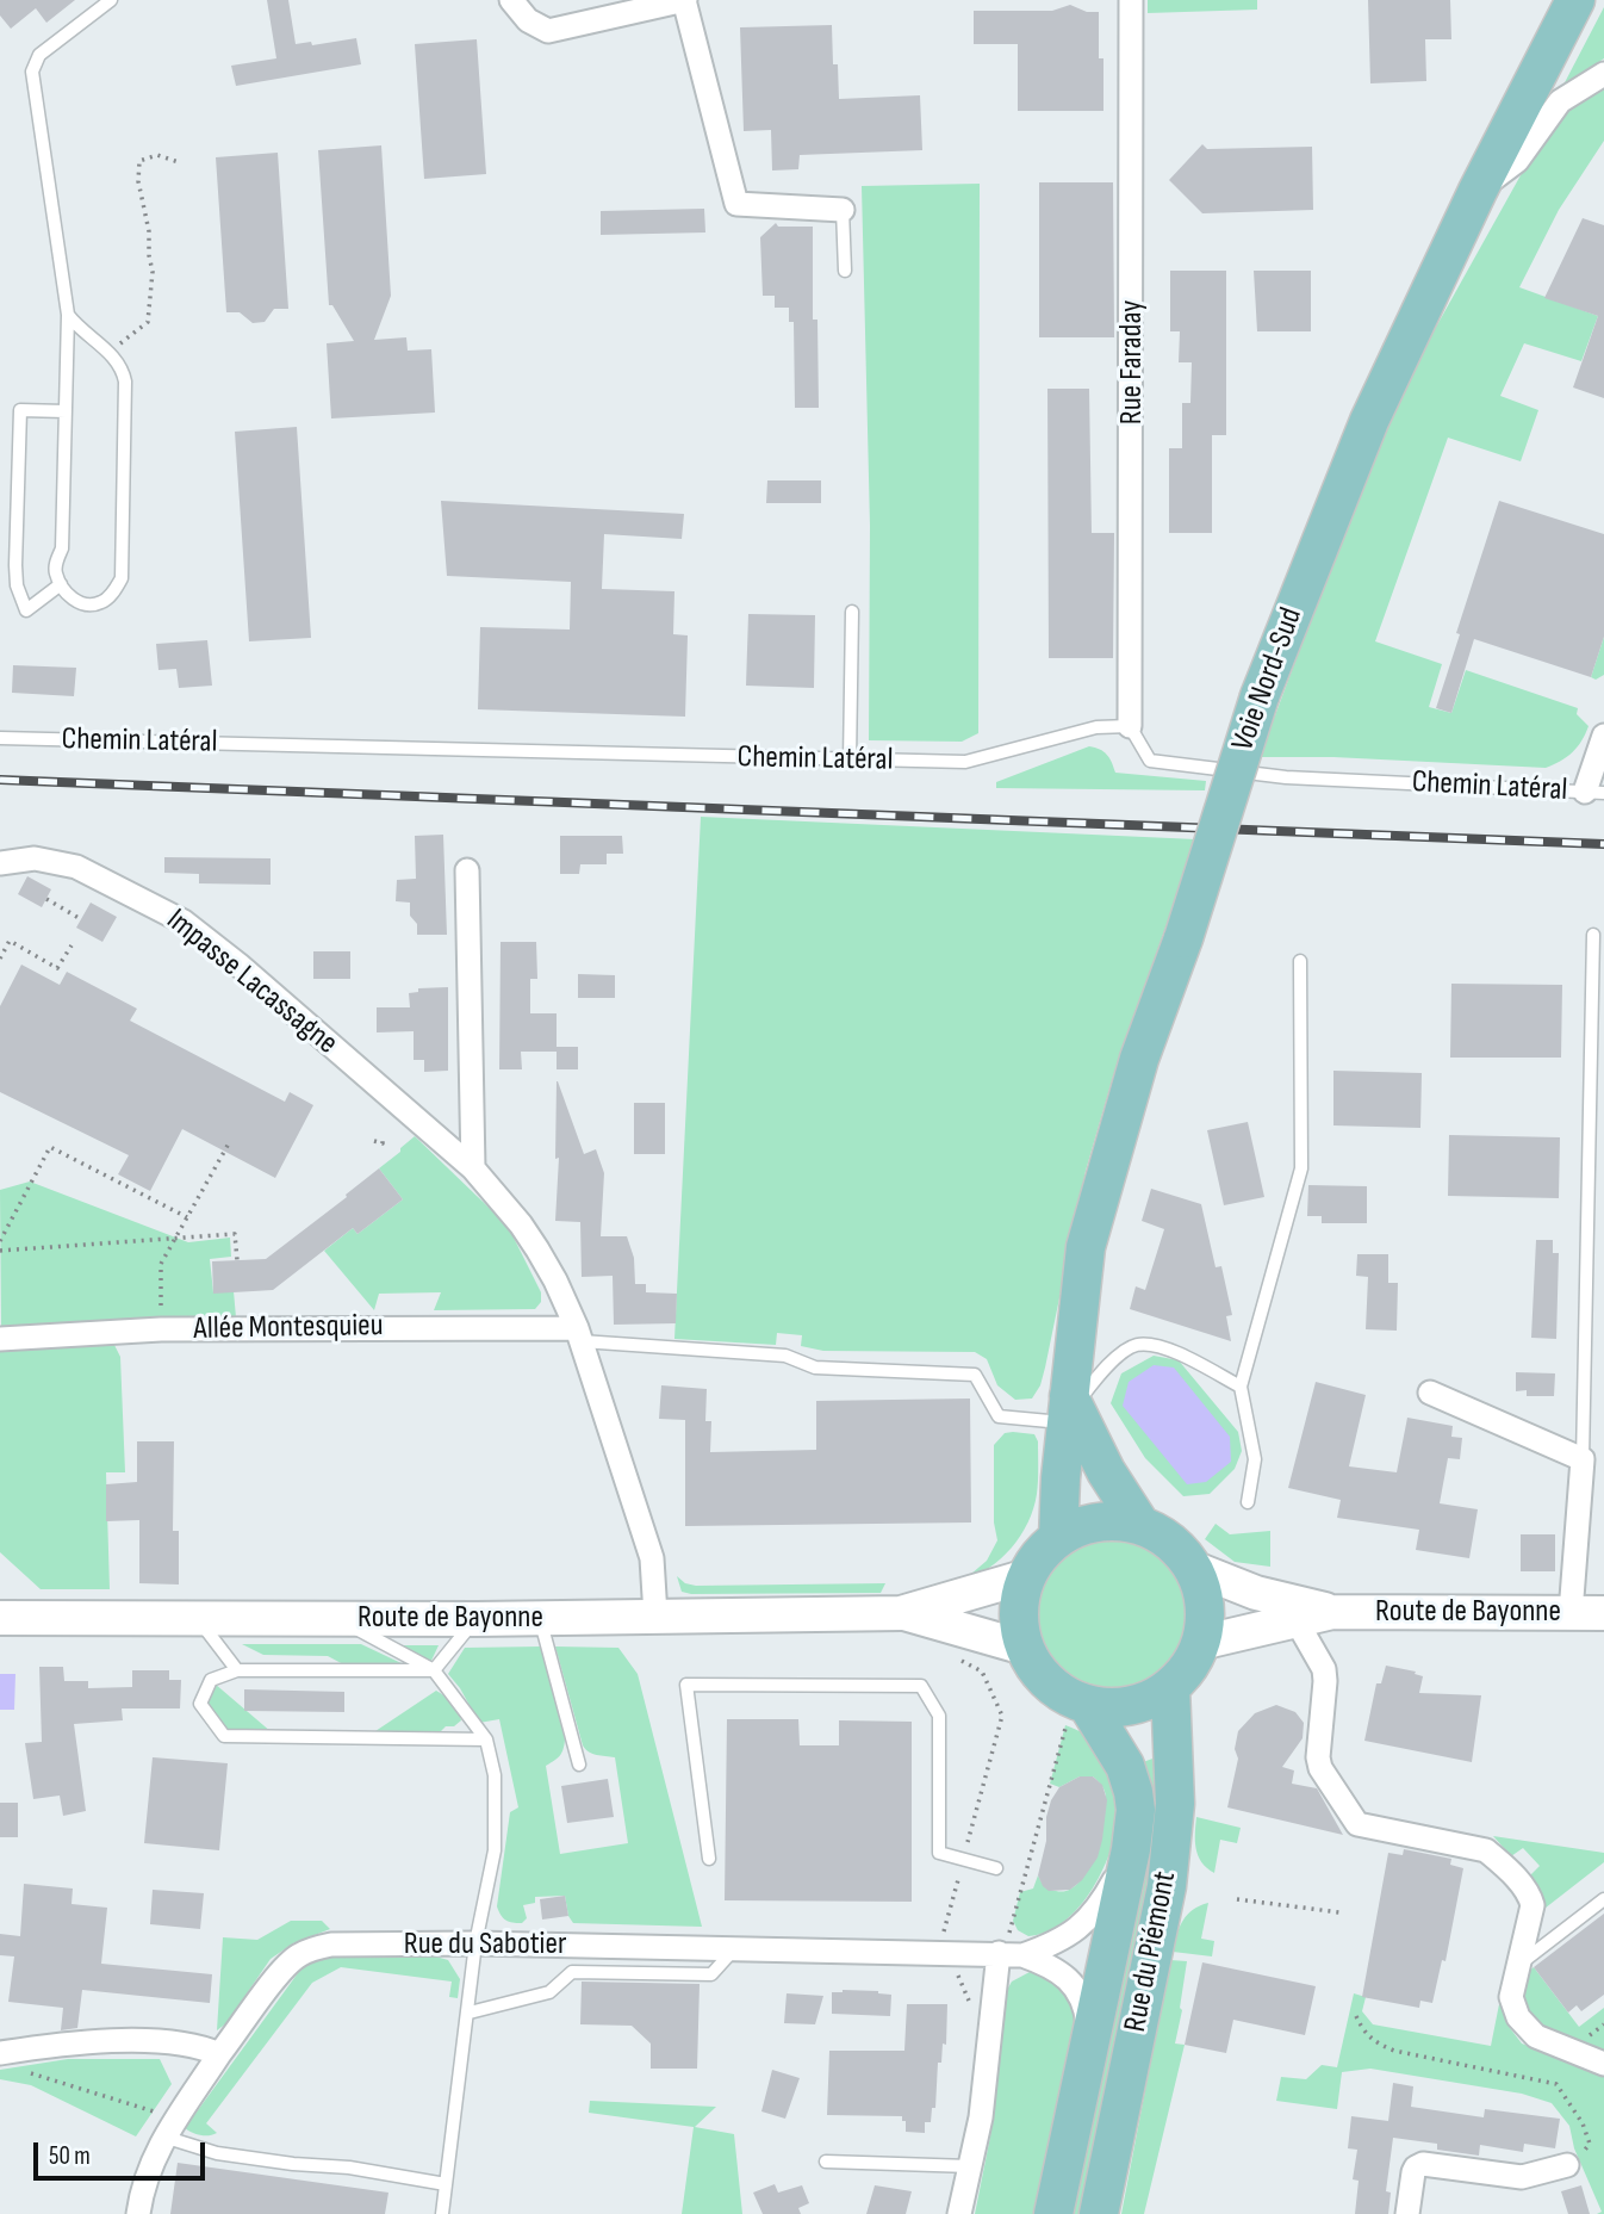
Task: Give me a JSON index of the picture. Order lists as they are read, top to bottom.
{
  "streets": {
    "main road": ["Voie Nord-Sud", "Route de Bayonne", "Rue du Piémont"],
    "street": [
      "Rue Faraday",
      "Impasse Lacassagne",
      "Allée Montesquieu",
      "Rue du Sabotier"
    ],
    "lane": ["Chemin Latéral"]
  },
  "crossings": [
    ["Rue Faraday", "Chemin Latéral"],
    ["Voie Nord-Sud", "Route de Bayonne"],
    ["Voie Nord-Sud", "Rue du Piémont"],
    ["Impasse Lacassagne", "Allée Montesquieu"],
    ["Impasse Lacassagne", "Route de Bayonne"],
    ["Route de Bayonne", "Rue du Piémont"],
    ["Rue du Sabotier", "Rue du Piémont"]
  ],
  "scale_bar": "50 m"
}
